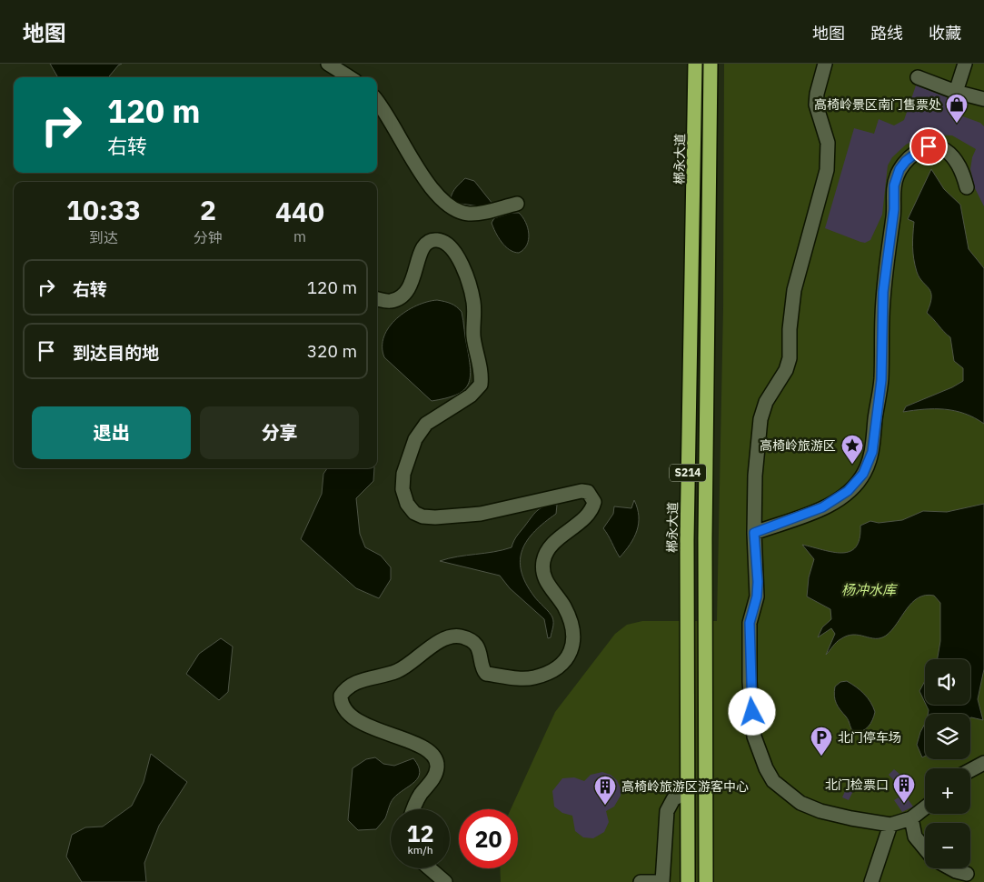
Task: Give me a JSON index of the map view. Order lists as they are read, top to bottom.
{
  "streets": {
    "highway": ["郴永大道", "S214"]
  },
  "water": ["杨冲水库"],
  "places": {
    "shop": ["高椅岭景区南门售票处"],
    "place": ["高椅岭旅游区"],
    "parking": ["北门停车场"],
    "building": ["北门检票口", "高椅岭旅游区游客中心"]
  },
  "page": {
    "header": "地图",
    "nav": ["地图", "路线", "收藏"],
    "turn": ["120 m", "右转"],
    "eta": [
      "10:33",
      "到达",
      "2",
      "分钟",
      "440",
      "m"
    ],
    "list": [
      {
        "name": "右转",
        "value": "120 m"
      },
      {
        "name": "到达目的地",
        "value": "320 m"
      }
    ],
    "buttons": ["退出", "分享"],
    "map_buttons": ["+", "−"],
    "speed": "12 km/h",
    "limit": "20"
  }
}
